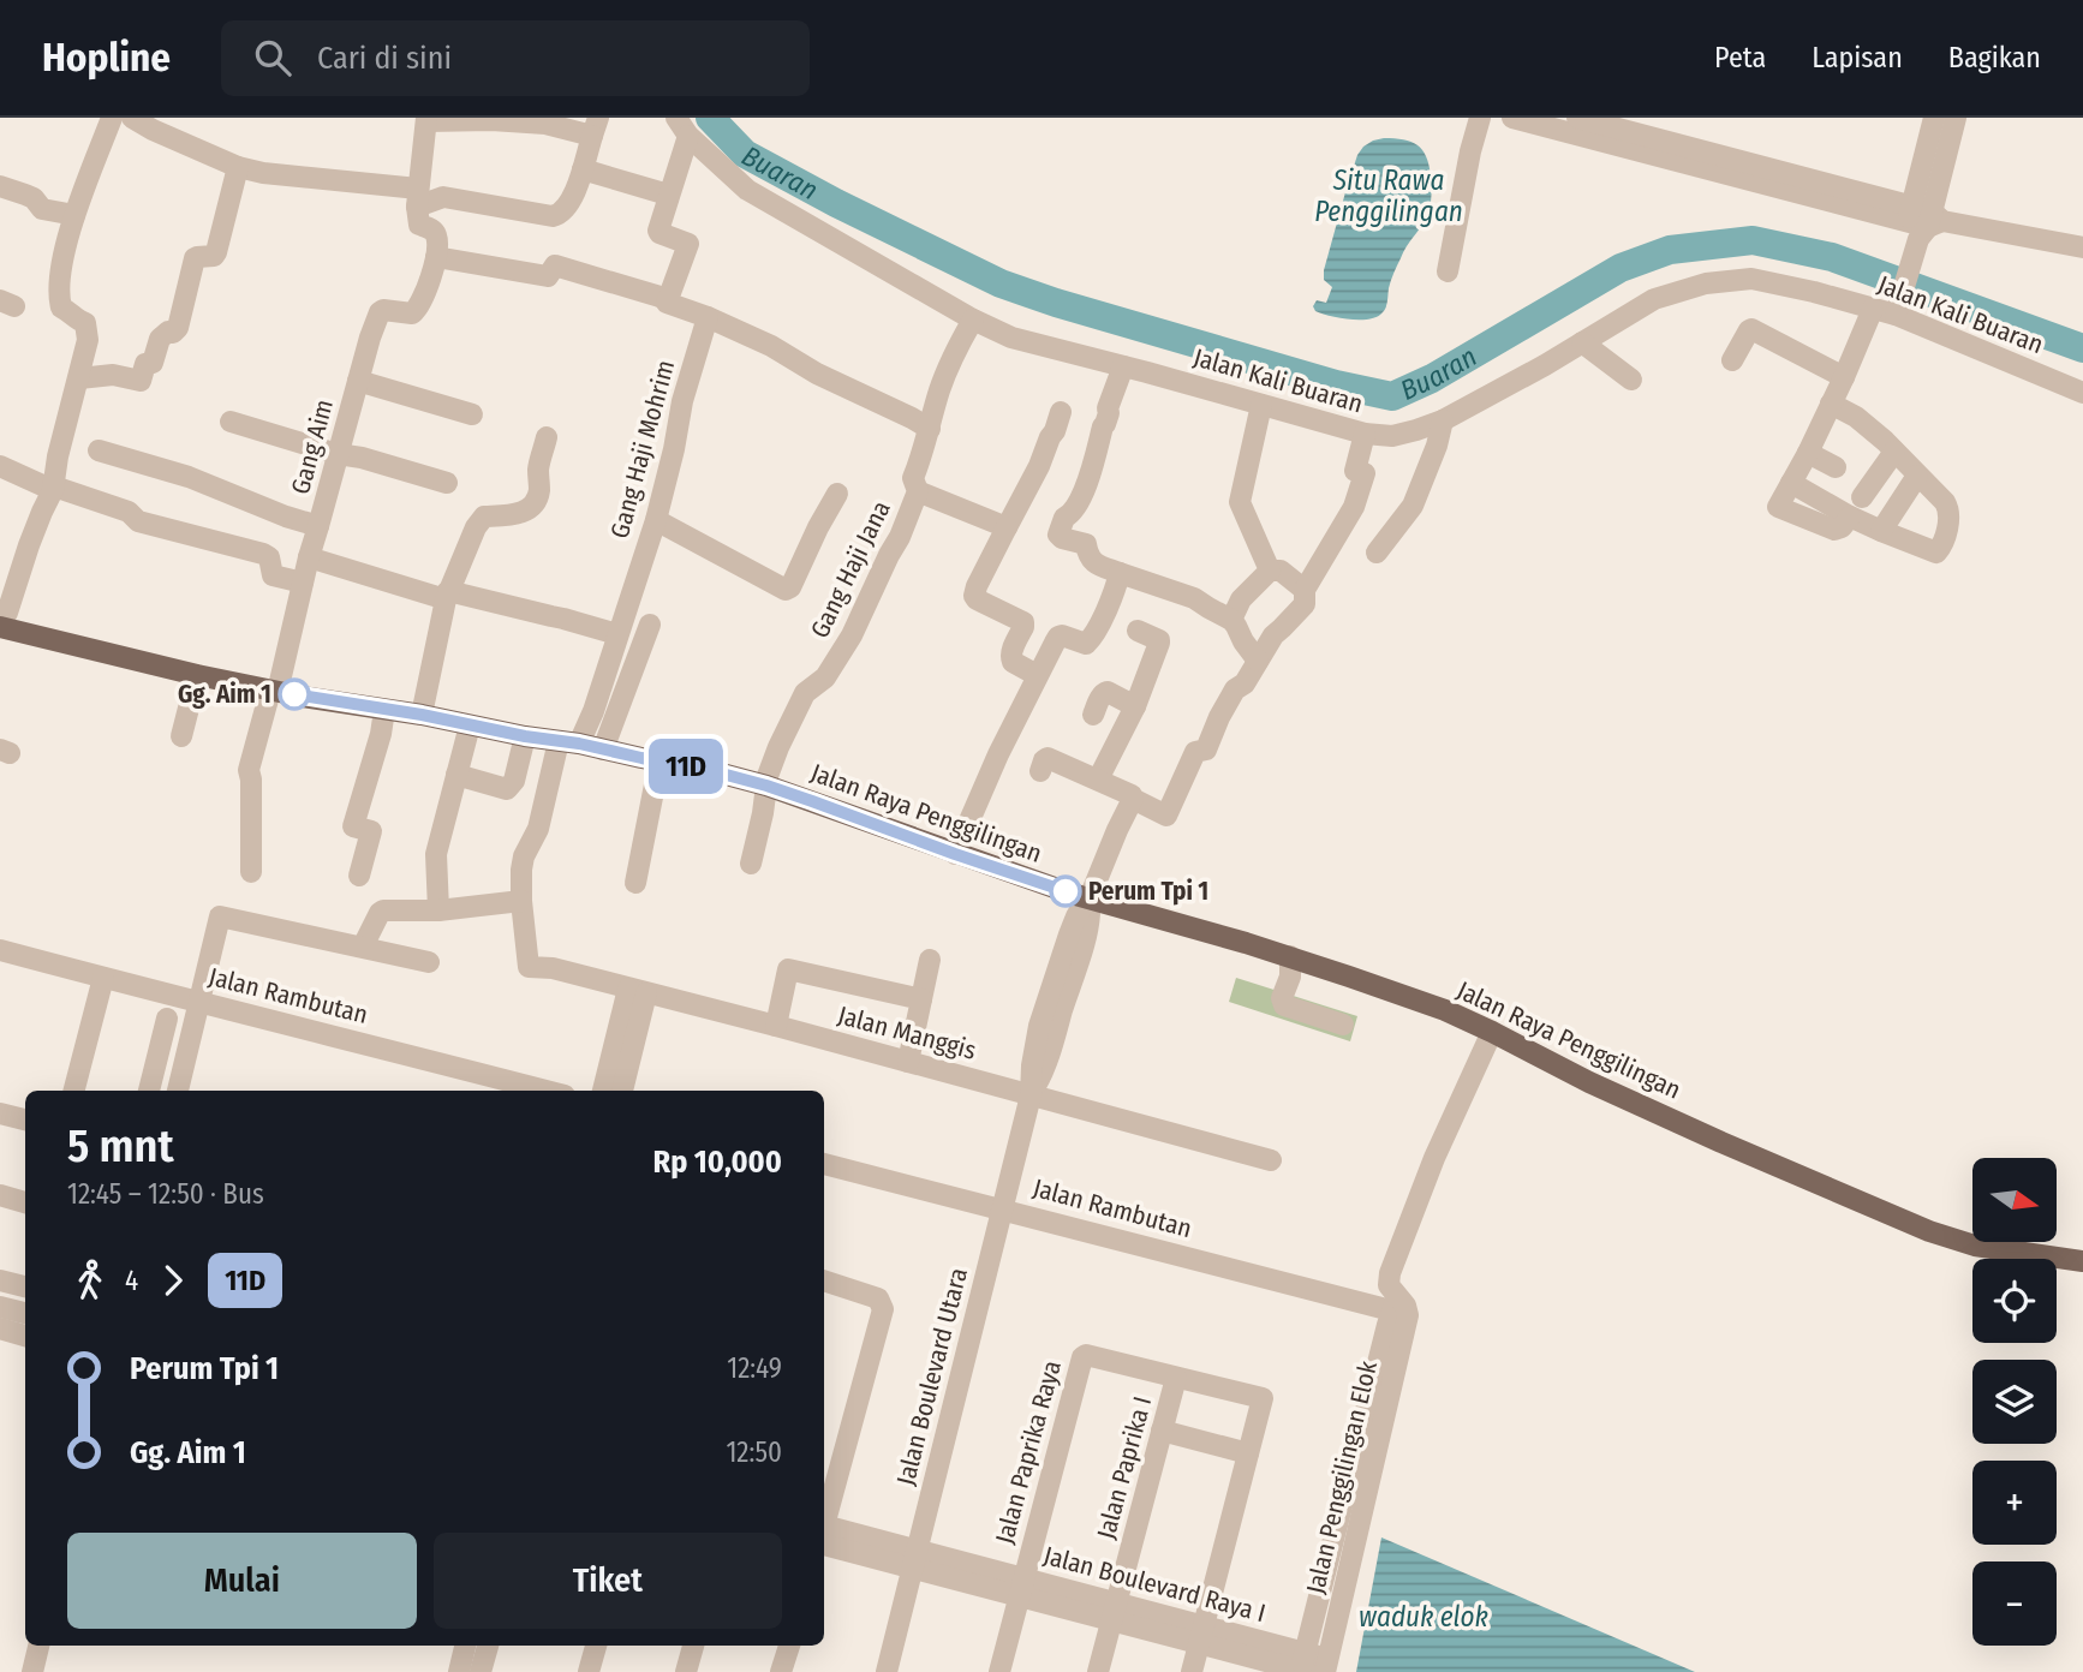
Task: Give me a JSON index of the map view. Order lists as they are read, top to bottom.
{
  "streets": {
    "main road": ["Jalan Raya Penggilingan"],
    "street": [
      "Jalan Kali Buaran",
      "Gang Aim",
      "Gang Haji Mohrim",
      "Gang Haji Jana",
      "Jalan Rambutan",
      "Jalan Manggis",
      "Jalan Boulevard Utara",
      "Jalan Paprika Raya",
      "Jalan Paprika I",
      "Jalan Penggilingan Elok",
      "Jalan Boulevard Raya I"
    ]
  },
  "crossings": [
    ["Jalan Kali Buaran", "Gang Haji Jana"],
    ["Gang Aim", "Jalan Raya Penggilingan"],
    ["Gang Haji Mohrim", "Jalan Raya Penggilingan"],
    ["Gang Haji Mohrim", "Jalan Manggis"],
    ["Gang Haji Jana", "Jalan Raya Penggilingan"],
    ["Jalan Raya Penggilingan", "Jalan Boulevard Utara"],
    ["Jalan Raya Penggilingan", "Jalan Penggilingan Elok"],
    ["Jalan Rambutan", "Jalan Boulevard Utara"],
    ["Jalan Rambutan", "Jalan Penggilingan Elok"],
    ["Jalan Manggis", "Jalan Boulevard Utara"],
    ["Jalan Boulevard Utara", "Jalan Boulevard Raya I"],
    ["Jalan Paprika Raya", "Jalan Paprika I"],
    ["Jalan Paprika Raya", "Jalan Boulevard Raya I"],
    ["Jalan Paprika I", "Jalan Boulevard Raya I"],
    ["Jalan Penggilingan Elok", "Jalan Boulevard Raya I"]
  ],
  "water": ["Buaran", "Situ Rawa Penggilingan", "waduk elok"],
  "places": ["Gg. Aim 1", "Perum Tpi 1"],
  "lines": ["bus line 11D"],
  "north": "right",
  "page": {
    "header": "Hopline",
    "search": "Cari di sini",
    "nav": ["Peta", "Lapisan", "Bagikan"],
    "on_map": "11D",
    "heading": ["5 mnt", "12:45 – 12:50 · Bus", "Rp 10,000"],
    "map_buttons": ["+", "−"],
    "legs": ["4", "11D"],
    "list": [
      {
        "name": "Perum Tpi 1",
        "value": "12:49"
      },
      {
        "name": "Gg. Aim 1",
        "value": "12:50"
      }
    ],
    "buttons": ["Mulai", "Tiket"]
  }
}
